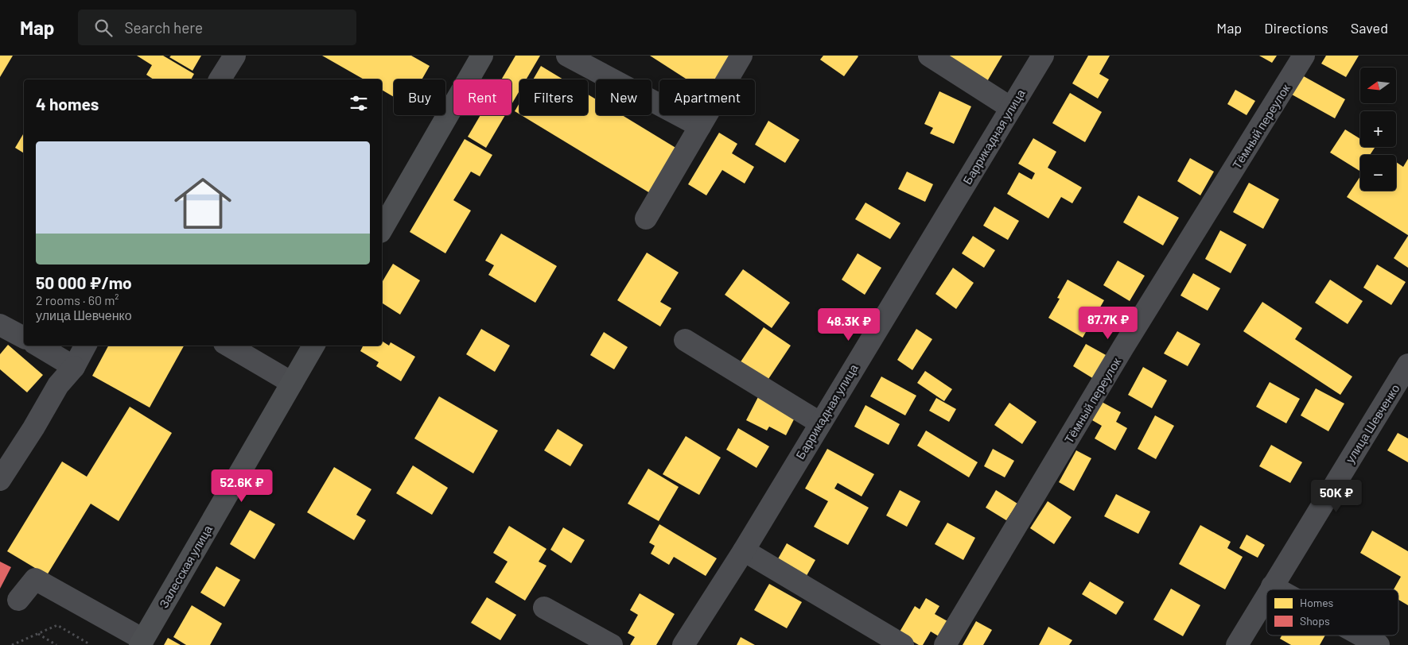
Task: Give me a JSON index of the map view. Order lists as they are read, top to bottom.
{
  "streets": {
    "main road": ["Залесская улица"],
    "street": ["Тёмный переулок", "Баррикадная улица", "улица Шевченко"]
  },
  "legend": ["Homes", "Shops"],
  "north": "left",
  "page": {
    "header": "Map",
    "search": "Search here",
    "nav": ["Map", "Directions", "Saved"],
    "map_buttons": ["+", "−"],
    "chip": [
      "Buy",
      "Rent",
      "Filters",
      "New",
      "Apartment"
    ],
    "heading": "4 homes",
    "list": [
      {
        "name": "50 000 ₽/mo",
        "note": "2 rooms · 60 m² · улица Шевченко"
      }
    ],
    "price": [
      "87.7K ₽",
      "48.3K ₽",
      "52.6K ₽",
      "50K ₽"
    ]
  }
}
